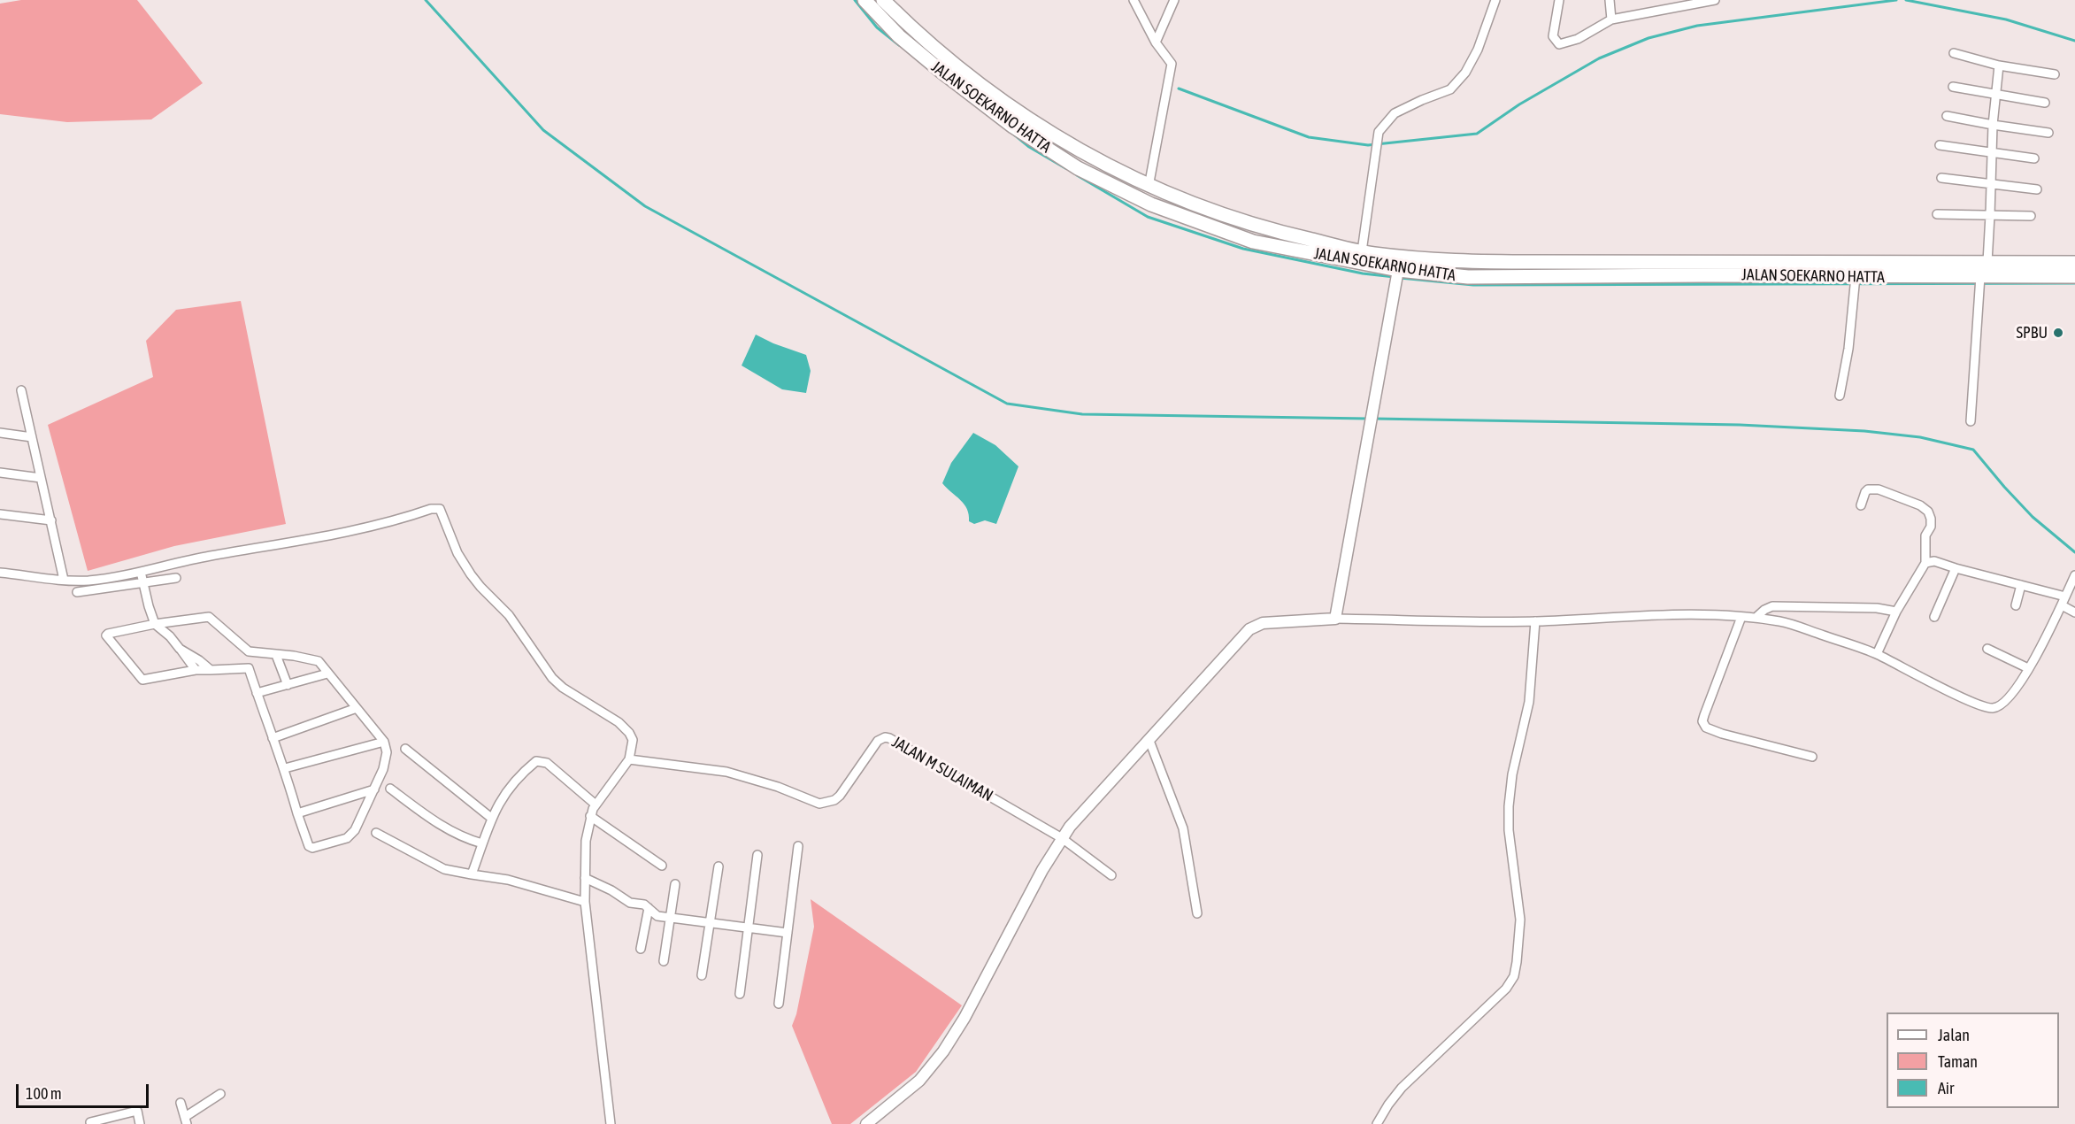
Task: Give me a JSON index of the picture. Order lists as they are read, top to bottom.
{
  "streets": {
    "highway": ["JALAN SOEKARNO HATTA"],
    "street": ["JALAN M SULAIMAN"]
  },
  "places": ["SPBU"],
  "legend": ["Jalan", "Taman", "Air"],
  "scale_bar": "100 m"
}
